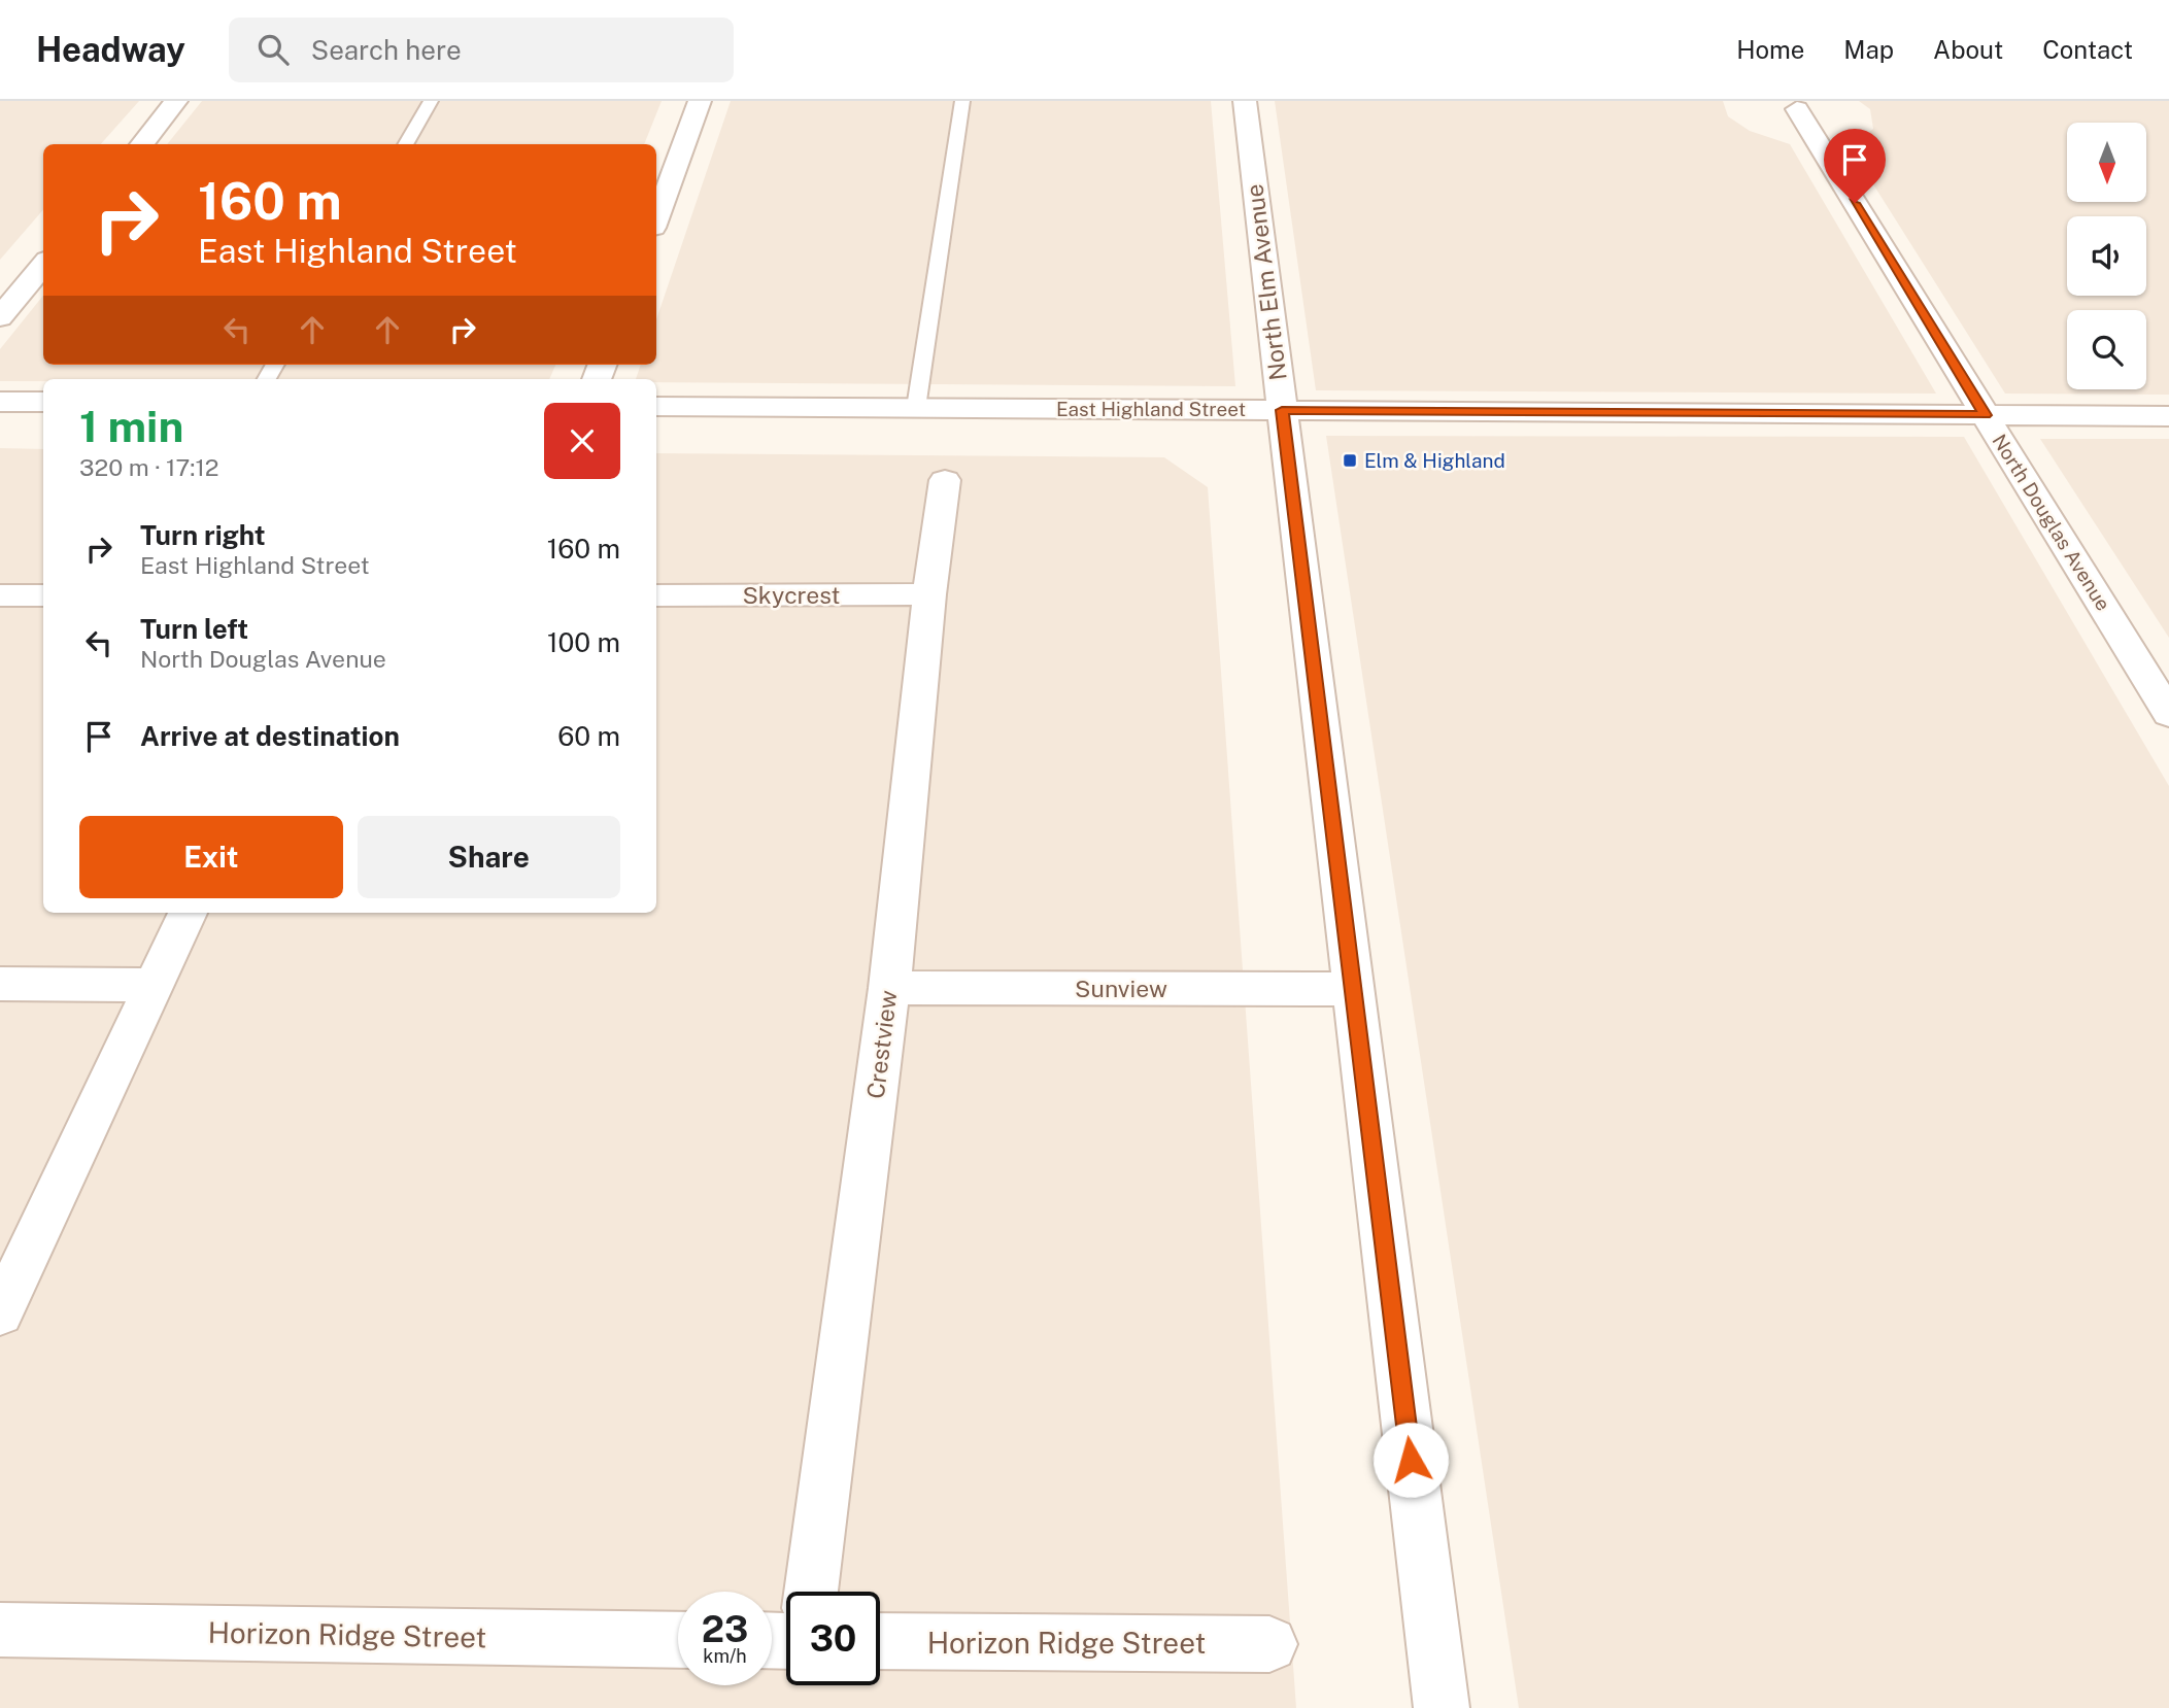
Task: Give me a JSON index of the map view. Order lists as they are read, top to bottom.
{
  "streets": {
    "street": [
      "North Elm Avenue",
      "East Highland Street",
      "North Douglas Avenue",
      "Skycrest",
      "Sunview",
      "Crestview",
      "Horizon Ridge Street"
    ]
  },
  "crossings": [
    ["North Elm Avenue", "East Highland Street"],
    ["North Elm Avenue", "Sunview"],
    ["East Highland Street", "North Douglas Avenue"],
    ["Skycrest", "Crestview"],
    ["Sunview", "Crestview"]
  ],
  "places": {
    "transit": ["Elm & Highland"]
  },
  "north": "bottom",
  "page": {
    "header": "Headway",
    "search": "Search here",
    "nav": [
      "Home",
      "Map",
      "About",
      "Contact"
    ],
    "turn": ["160 m", "East Highland Street"],
    "heading": ["1 min", "320 m · 17:12"],
    "list": [
      {
        "name": "Turn right",
        "note": "East Highland Street",
        "value": "160 m"
      },
      {
        "name": "Turn left",
        "note": "North Douglas Avenue",
        "value": "100 m"
      },
      {
        "name": "Arrive at destination",
        "value": "60 m"
      }
    ],
    "buttons": ["Exit", "Share"],
    "speed": "23 km/h",
    "limit": "30"
  }
}
